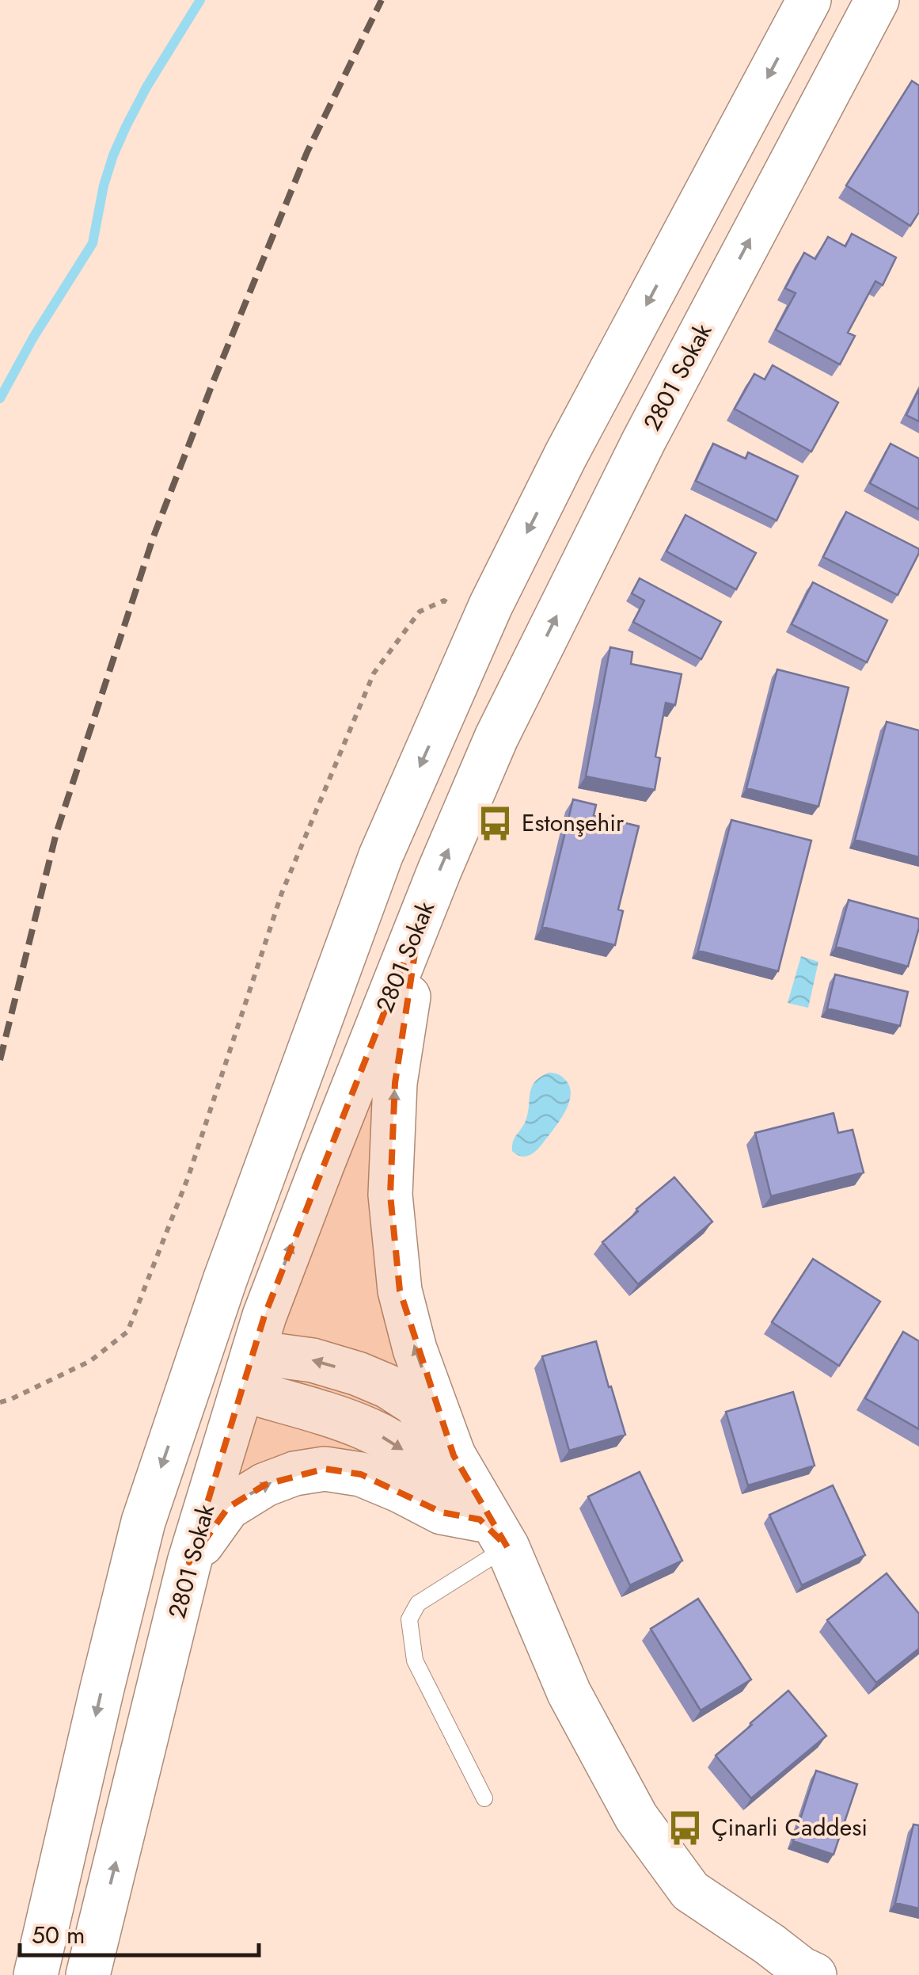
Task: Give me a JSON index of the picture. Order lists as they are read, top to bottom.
{
  "streets": {
    "main road": ["2801 Sokak"]
  },
  "places": {
    "bus stop": ["Estonşehir", "Çinarli Caddesi"]
  },
  "scale_bar": "50 m"
}
